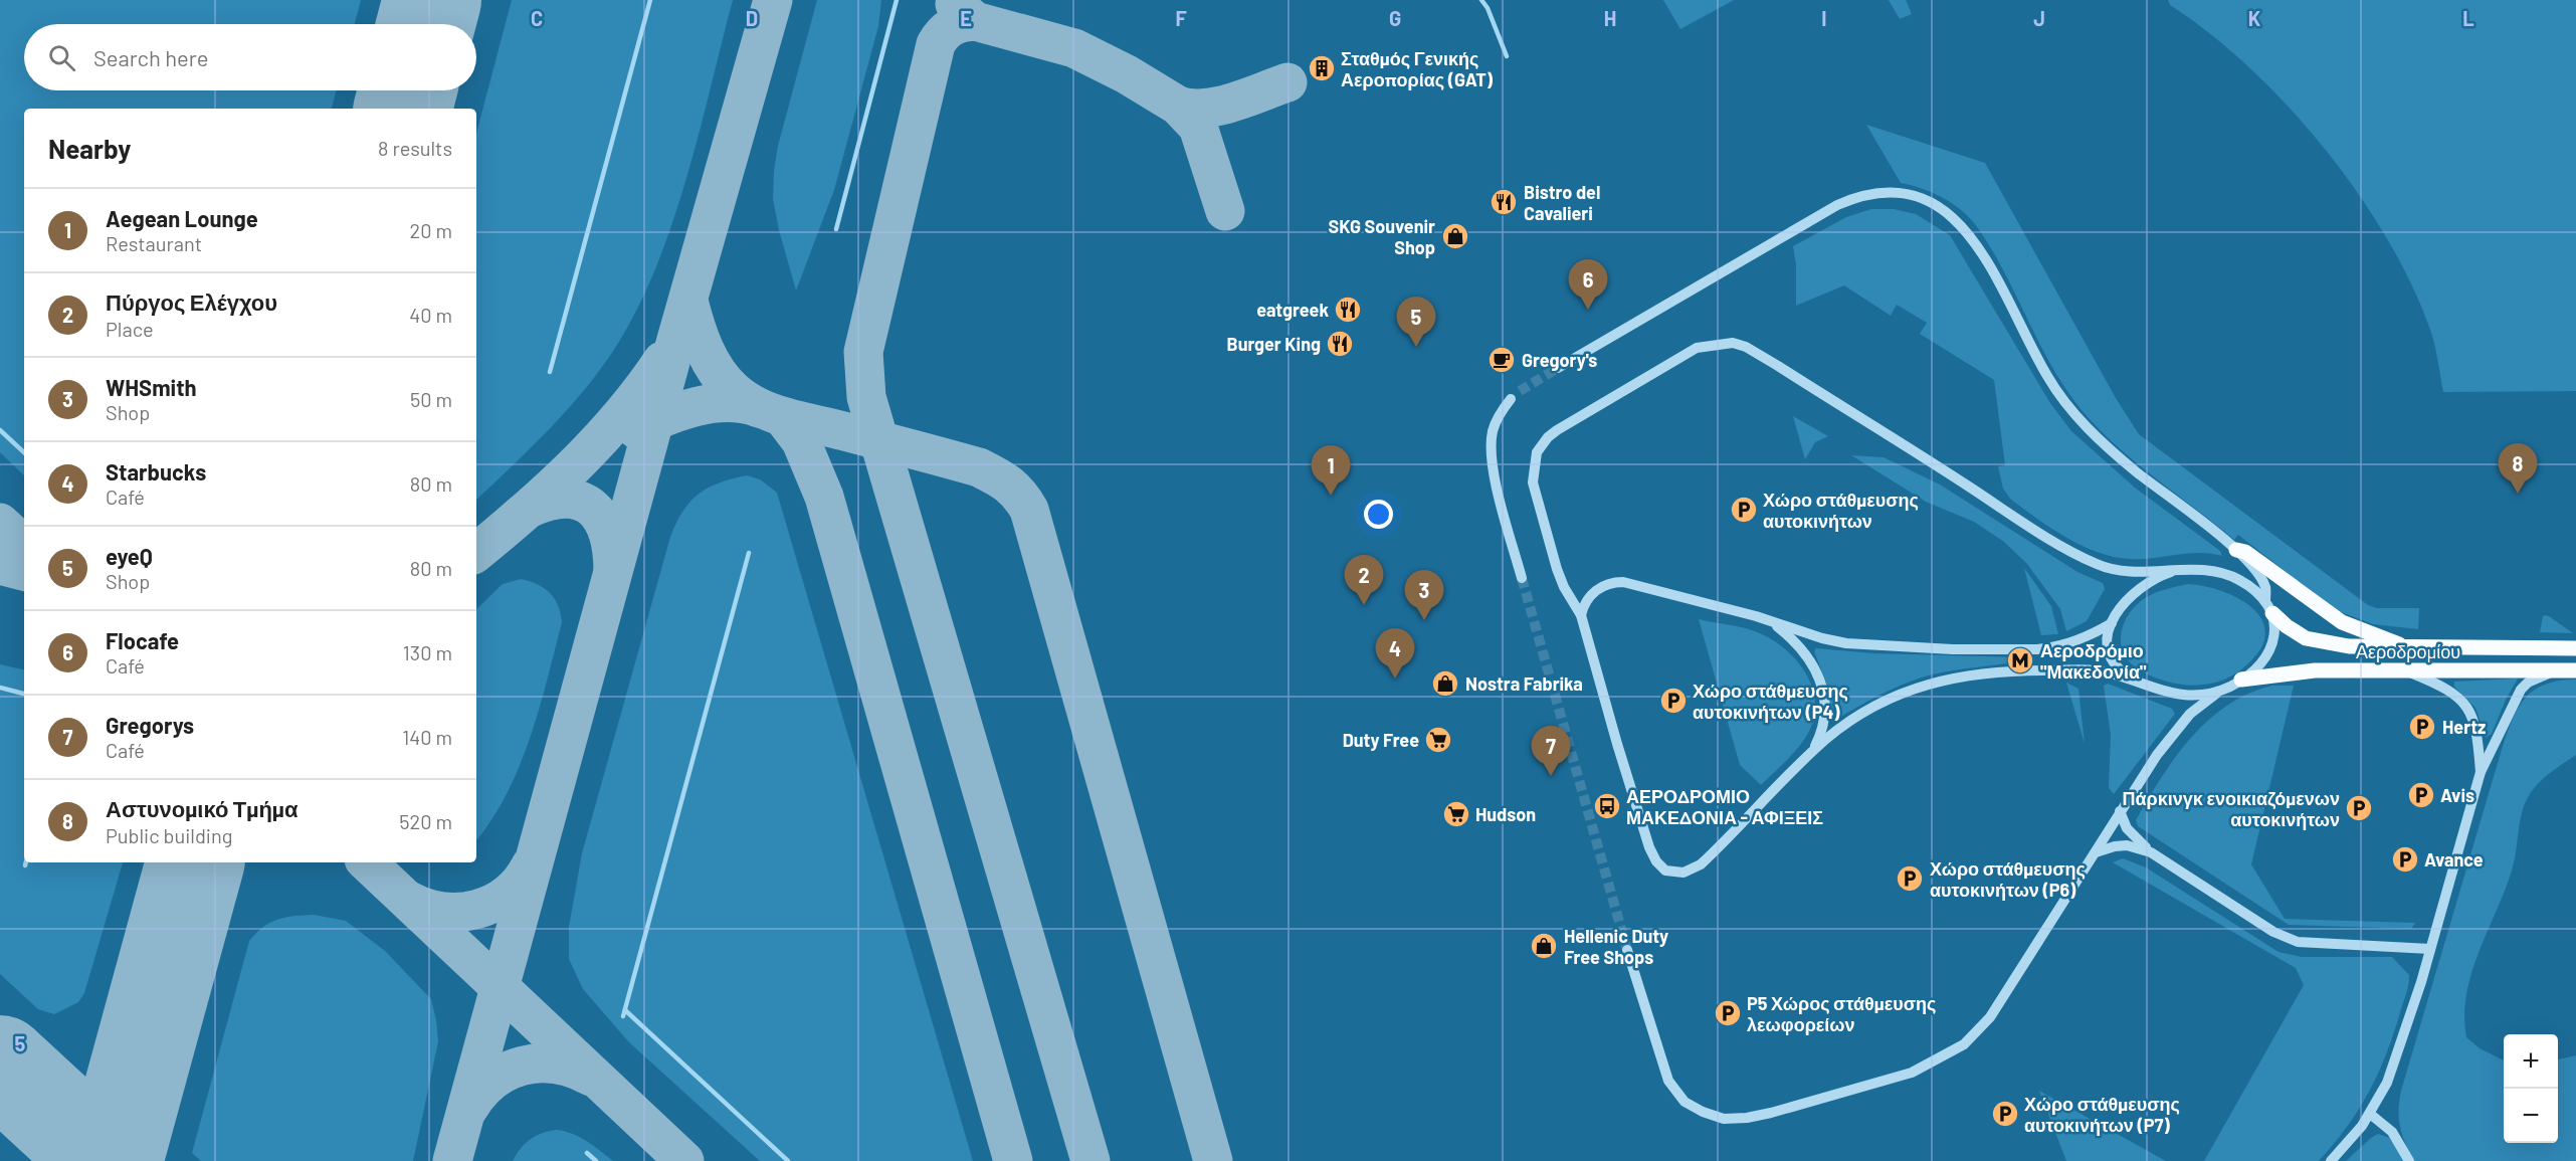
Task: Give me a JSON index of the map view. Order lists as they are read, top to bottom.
{
  "streets": {
    "main road": ["Αεροδρομίου"]
  },
  "places": {
    "building": ["Σταθμός Γενικής Αεροπορίας (GAT)"],
    "restaurant": ["Bistro del Cavalieri", "eatgreek", "Burger King"],
    "shop": ["SKG Souvenir Shop", "Nostra Fabrika", "Hellenic Duty Free Shops"],
    "cafe": ["Gregory's"],
    "parking": [
      "Χώρο στάθμευσης αυτοκινήτων",
      "Χώρο στάθμευσης αυτοκινήτων (P4)",
      "Hertz",
      "Avis",
      "Πάρκινγκ ενοικιαζόμενων αυτοκινήτων",
      "Avance",
      "Χώρο στάθμευσης αυτοκινήτων (P6)",
      "P5 Χώρος στάθμευσης λεωφορείων",
      "Χώρο στάθμευσης αυτοκινήτων (P7)"
    ],
    "metro station": ["Αεροδρόμιο \"Μακεδονία\""],
    "supermarket": ["Duty Free", "Hudson"],
    "bus stop": ["ΑΕΡΟΔΡΟΜΙΟ ΜΑΚΕΔΟΝΙΑ - ΑΦΙΞΕΙΣ"]
  },
  "page": {
    "search": "Search here",
    "heading": ["Nearby", "8 results"],
    "list": [
      {
        "mark": "1",
        "name": "Aegean Lounge",
        "note": "Restaurant",
        "value": "20 m"
      },
      {
        "mark": "2",
        "name": "Πύργος Ελέγχου",
        "note": "Place",
        "value": "40 m"
      },
      {
        "mark": "3",
        "name": "WHSmith",
        "note": "Shop",
        "value": "50 m"
      },
      {
        "mark": "4",
        "name": "Starbucks",
        "note": "Café",
        "value": "80 m"
      },
      {
        "mark": "5",
        "name": "eyeQ",
        "note": "Shop",
        "value": "80 m"
      },
      {
        "mark": "6",
        "name": "Flocafe",
        "note": "Café",
        "value": "130 m"
      },
      {
        "mark": "7",
        "name": "Gregorys",
        "note": "Café",
        "value": "140 m"
      },
      {
        "mark": "8",
        "name": "Αστυνομικό Τμήμα",
        "note": "Public building",
        "value": "520 m"
      }
    ],
    "pins": [
      "6",
      "5",
      "8",
      "1",
      "2",
      "3",
      "4",
      "7"
    ],
    "map_buttons": ["+", "−"]
  },
  "grid": {
    "columns": [
      "C",
      "D",
      "E",
      "F",
      "G",
      "H",
      "I",
      "J",
      "K",
      "L"
    ],
    "rows": ["5"]
  }
}
